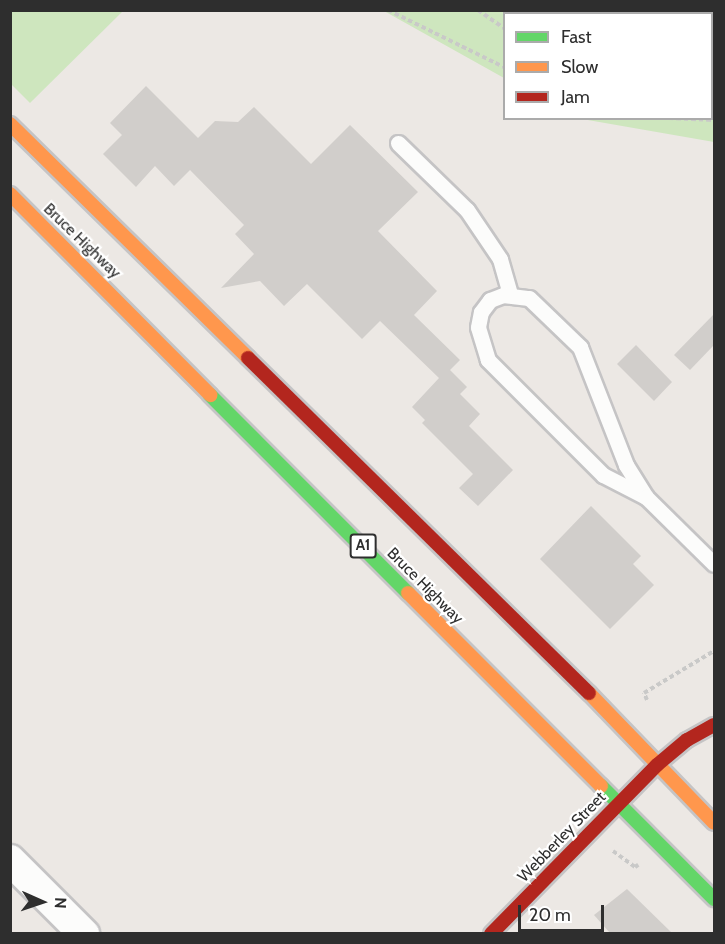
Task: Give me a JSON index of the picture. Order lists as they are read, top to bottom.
{
  "streets": {
    "main road": ["Bruce Highway", "A1", "Webberley Street"]
  },
  "crossings": [
    ["Bruce Highway", "Webberley Street"]
  ],
  "legend": ["Fast", "Slow", "Jam"],
  "scale_bar": "20 m",
  "north": "right"
}
